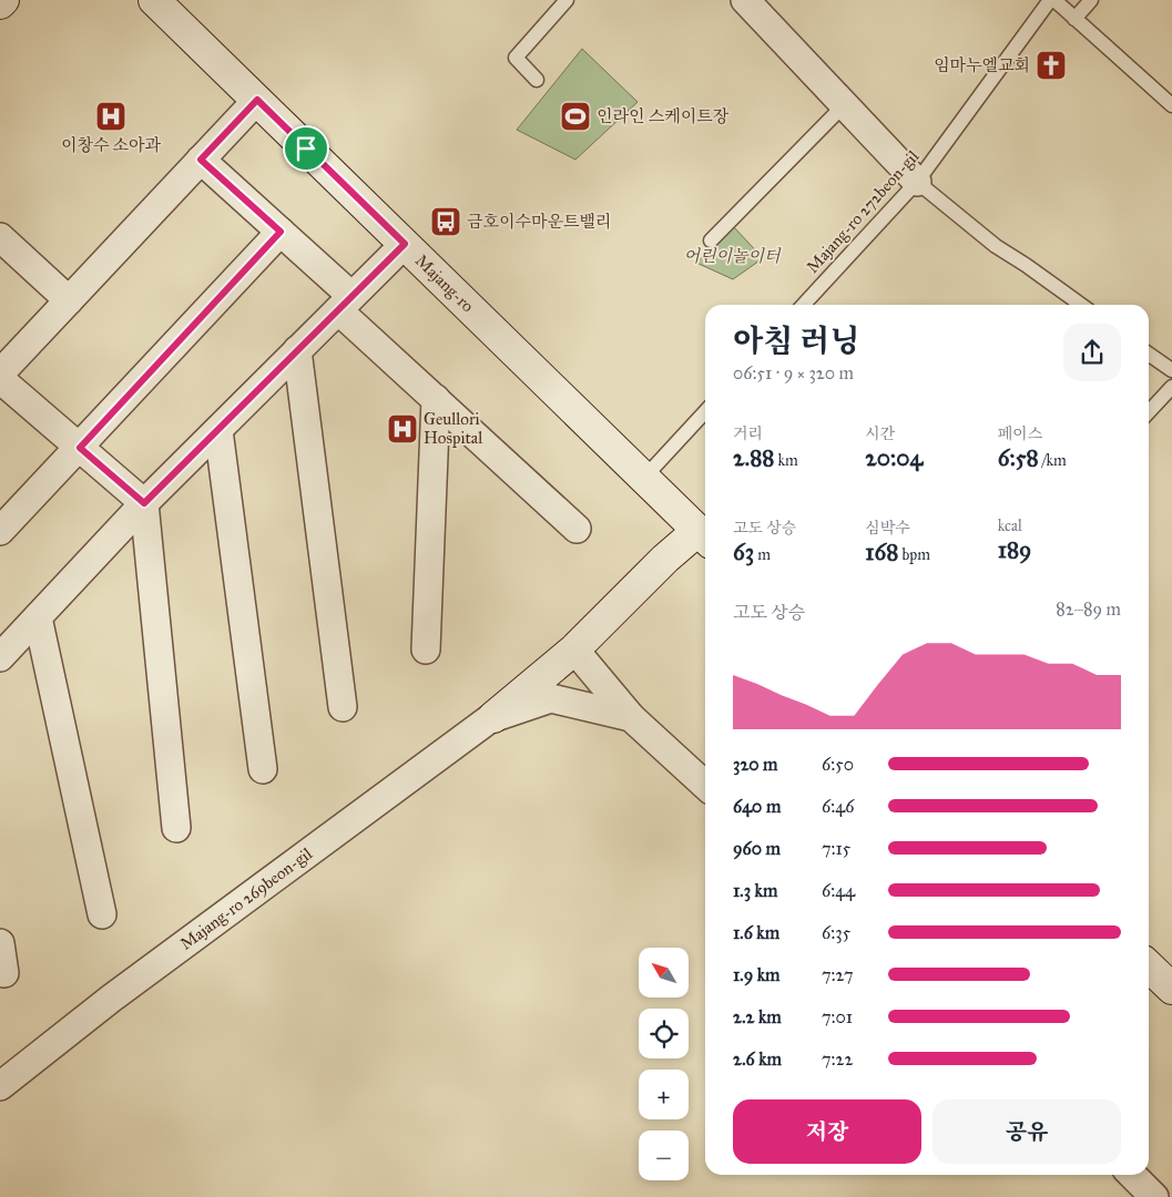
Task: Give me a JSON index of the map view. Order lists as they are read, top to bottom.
{
  "streets": {
    "main road": ["Majang-ro"],
    "street": ["Majang-ro 269beon-gil"],
    "lane": ["Majang-ro 272beon-gil"]
  },
  "parks": ["어린이놀이터"],
  "places": {
    "church": ["임마누엘교회"],
    "hospital": ["이창수 소아과", "Geullori Hospital"],
    "sports": ["인라인 스케이트장"],
    "bus stop": ["금호이수마운트밸리"]
  },
  "north": "top left",
  "page": {
    "heading": ["아침 러닝", "06:51 · 9 × 320 m"],
    "stats": [
      ["거리", "2.88 km"],
      ["시간", "20:04"],
      ["페이스", "6:58 /km"],
      ["고도 상승", "63 m"],
      ["심박수", "168 bpm"],
      ["kcal", "189"]
    ],
    "chart": ["고도 상승", "82–89 m"],
    "list": [
      {
        "name": "320 m",
        "note": "6:50"
      },
      {
        "name": "640 m",
        "note": "6:46"
      },
      {
        "name": "960 m",
        "note": "7:15"
      },
      {
        "name": "1.3 km",
        "note": "6:44"
      },
      {
        "name": "1.6 km",
        "note": "6:35"
      },
      {
        "name": "1.9 km",
        "note": "7:27"
      },
      {
        "name": "2.2 km",
        "note": "7:01"
      },
      {
        "name": "2.6 km",
        "note": "7:22"
      }
    ],
    "map_buttons": ["+", "−"],
    "buttons": ["저장", "공유"]
  }
}
